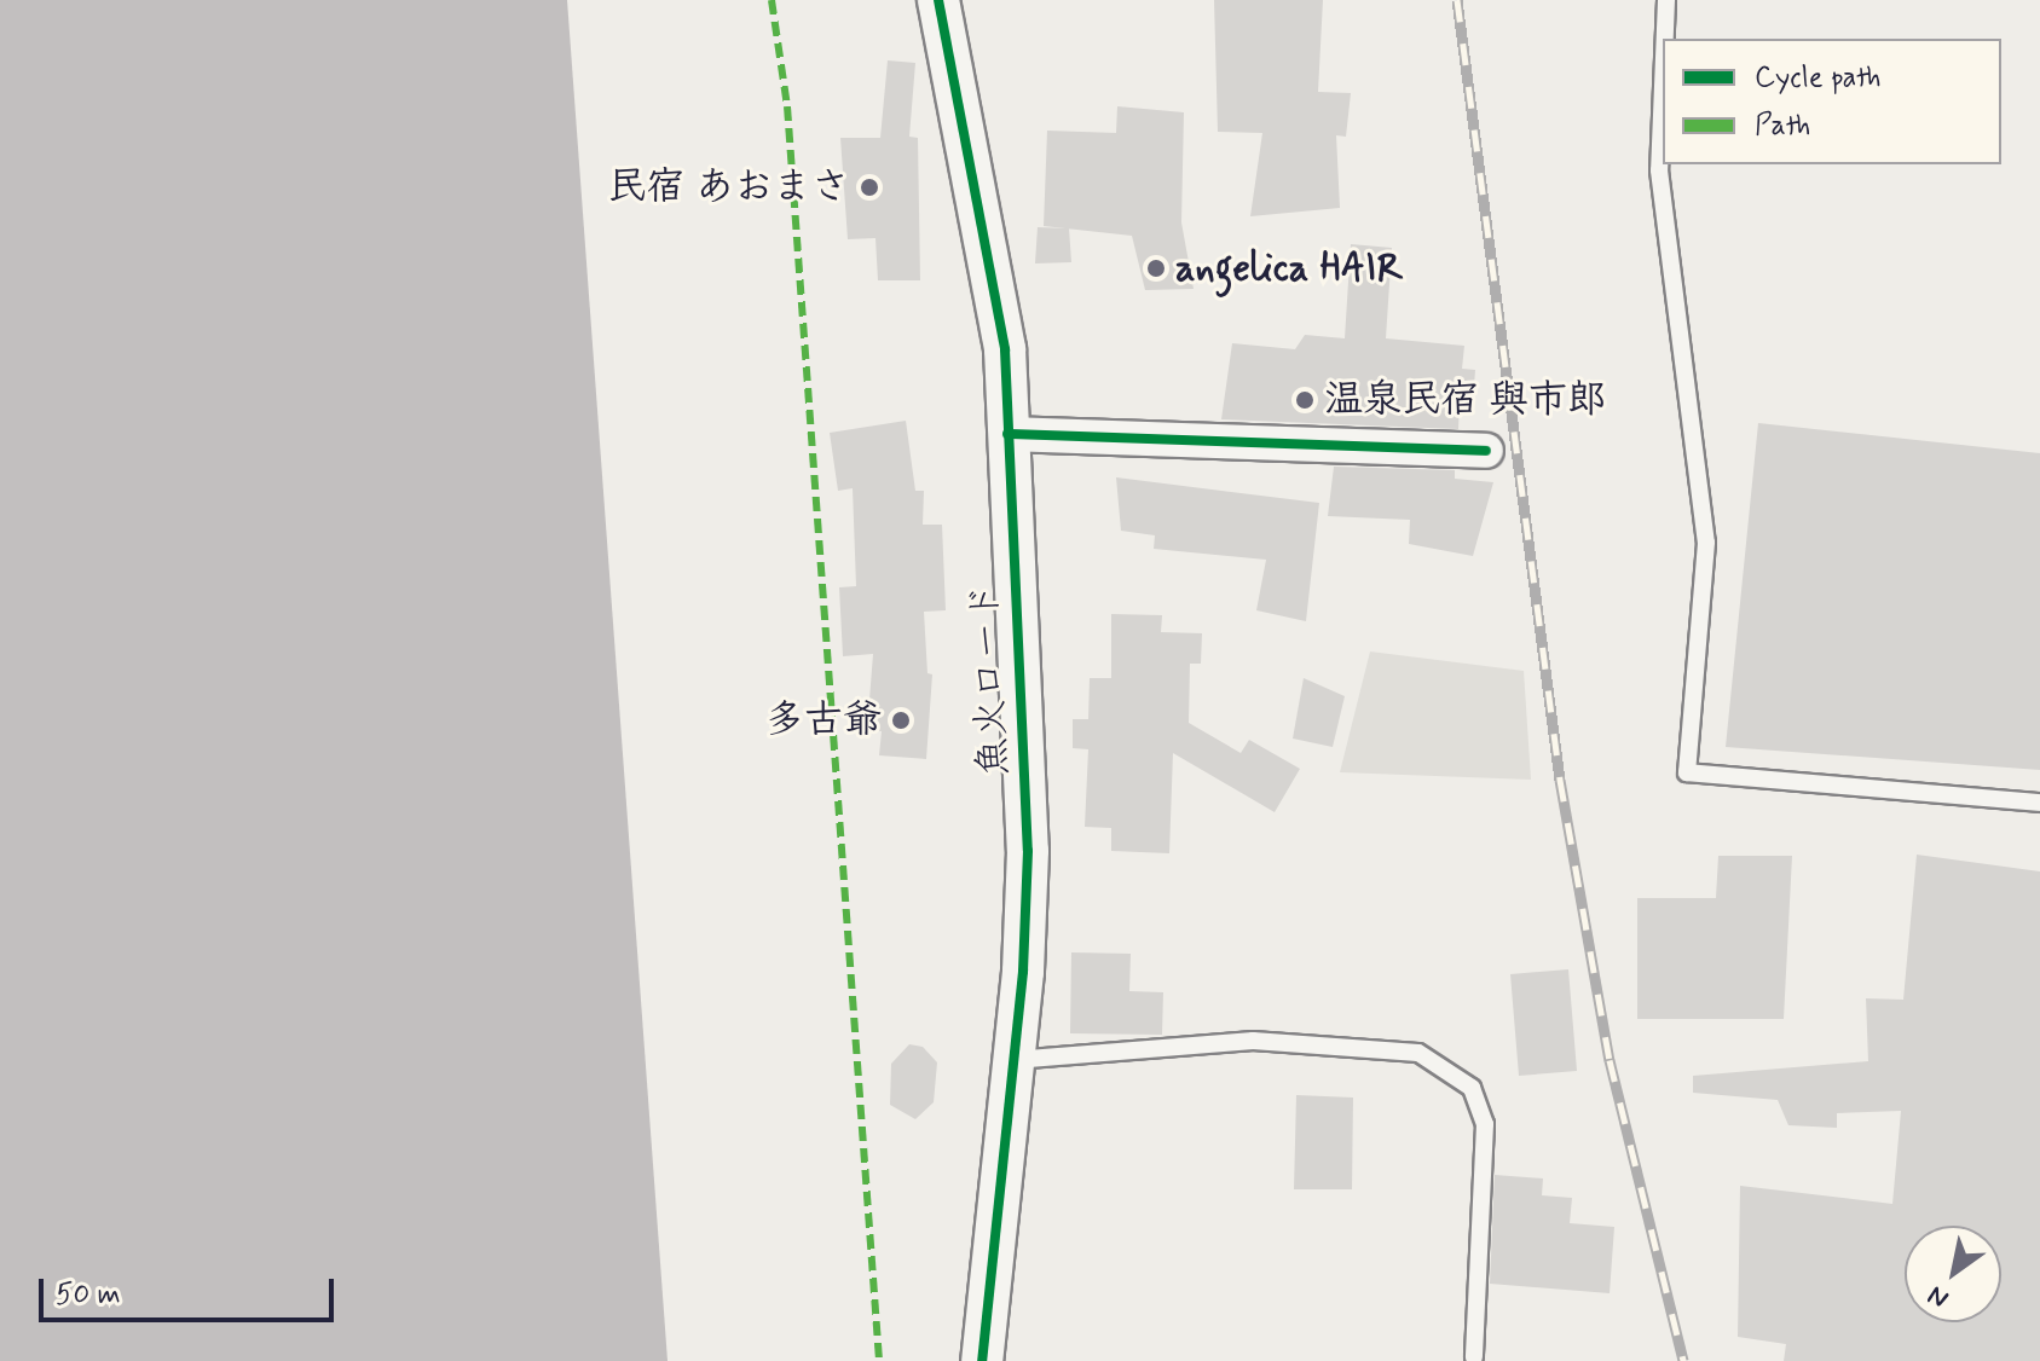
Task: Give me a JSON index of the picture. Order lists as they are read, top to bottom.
{
  "streets": {
    "street": ["魚火ロード"]
  },
  "places": [
    "民宿 あおまさ",
    "angelica HAIR",
    "温泉民宿 與市郎",
    "多古爺"
  ],
  "legend": ["Cycle path", "Path"],
  "scale_bar": "50 m",
  "north": "bottom left"
}
